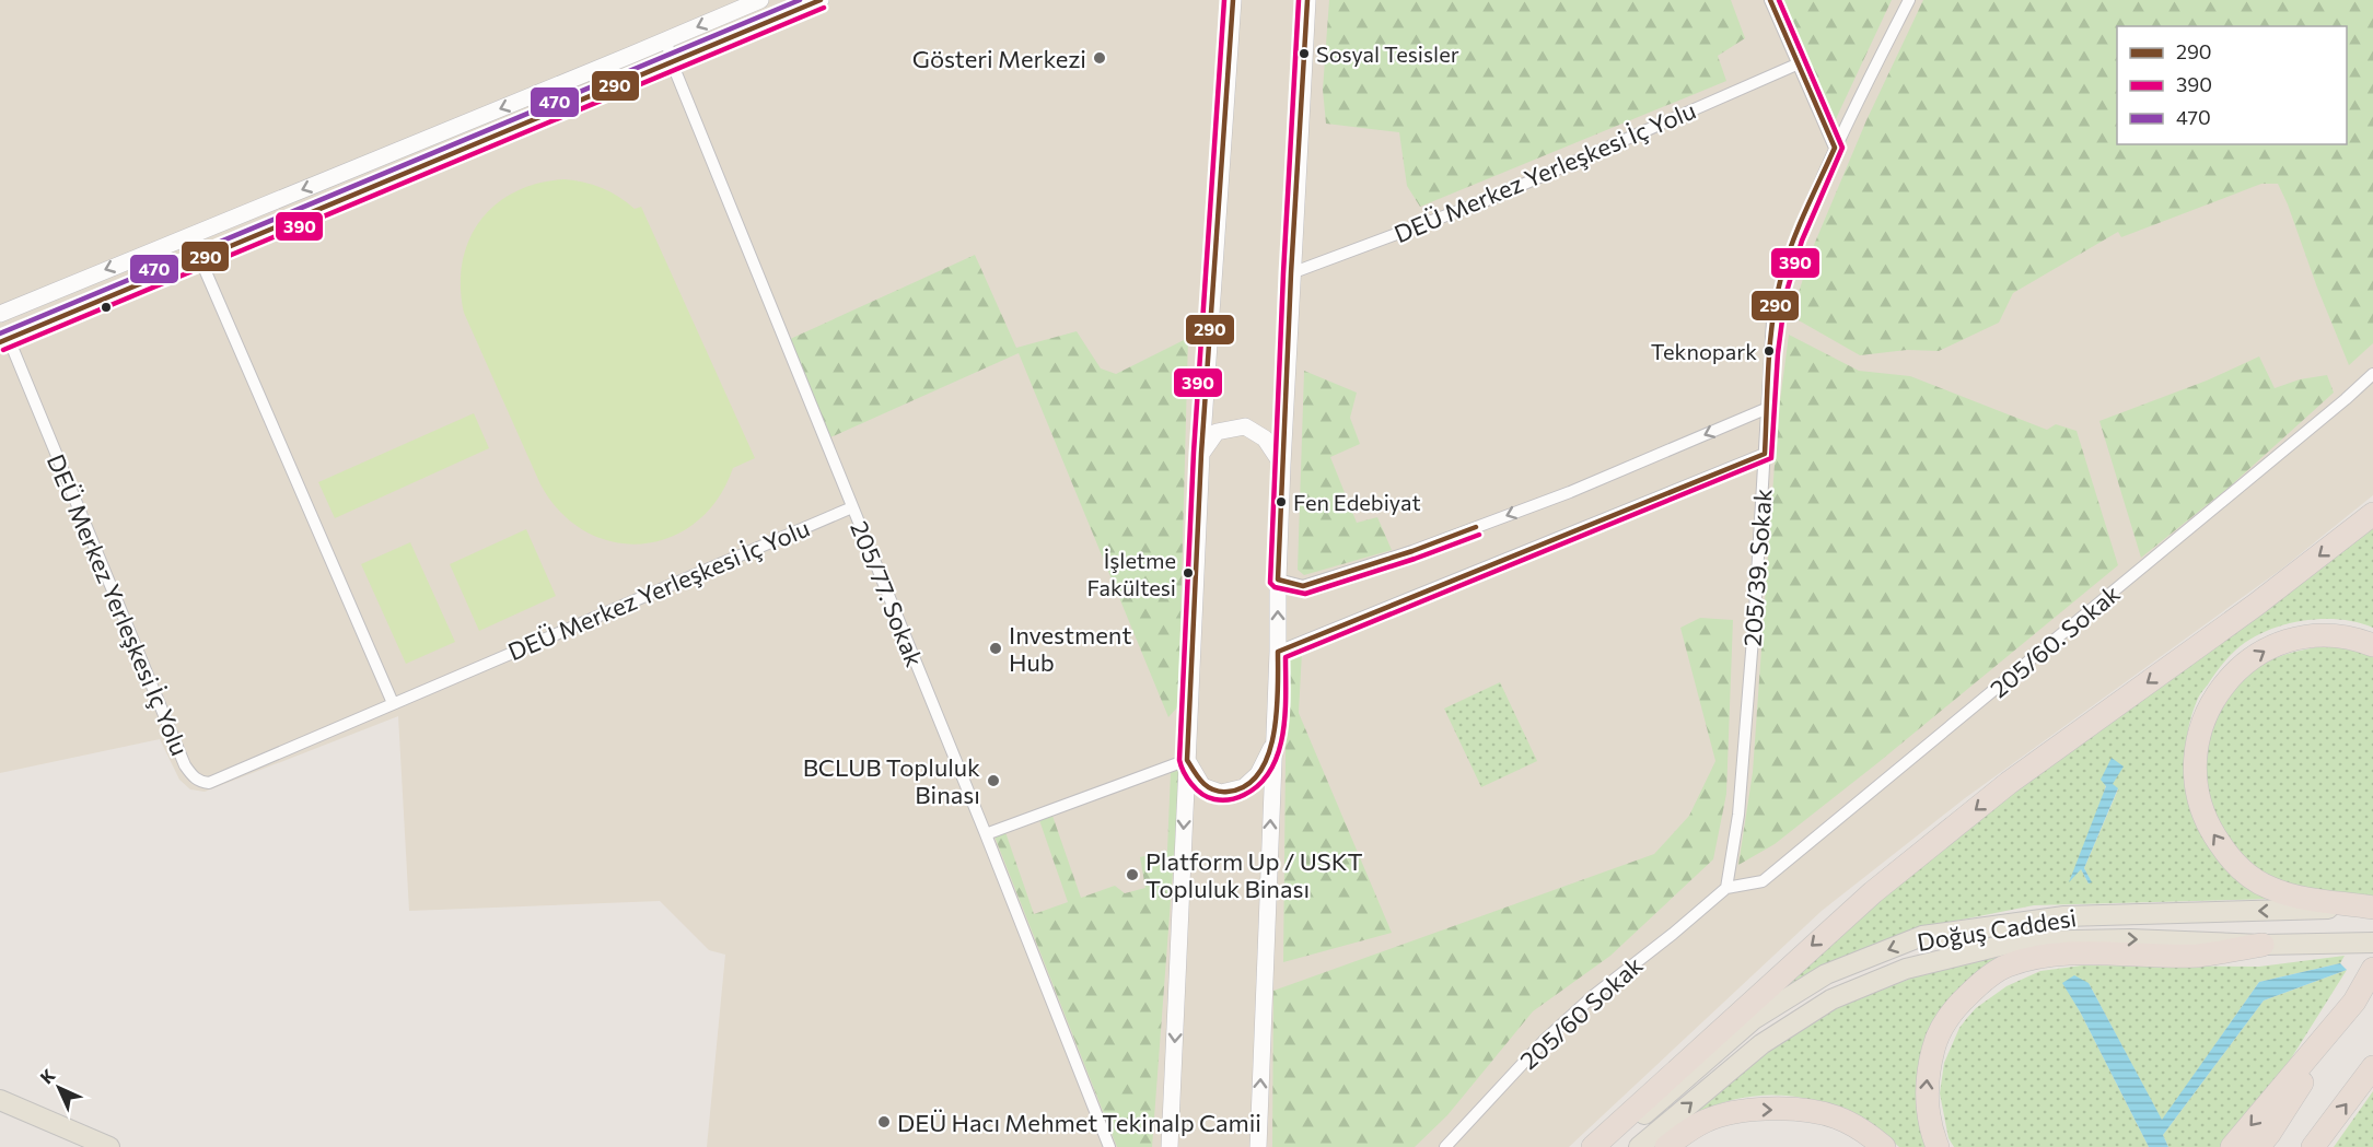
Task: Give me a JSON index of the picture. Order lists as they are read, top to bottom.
{
  "streets": {
    "main road": ["Doğuş Caddesi"],
    "street": [
      "DEÜ Merkez Yerleşkesi İç Yolu",
      "205/39. Sokak",
      "205/77. Sokak",
      "205/60. Sokak",
      "205/60 Sokak"
    ]
  },
  "crossings": [
    ["DEÜ Merkez Yerleşkesi İç Yolu", "205/77. Sokak"],
    ["205/39. Sokak", "205/60. Sokak"],
    ["205/39. Sokak", "205/60 Sokak"],
    ["205/60. Sokak", "205/60 Sokak"]
  ],
  "places": [
    "Sosyal Tesisler",
    "Gösteri Merkezi",
    "Teknopark",
    "Fen Edebiyat",
    "İşletme Fakültesi",
    "Investment Hub",
    "BCLUB Topluluk Binası",
    "Platform Up / USKT Topluluk Binası",
    "DEÜ Hacı Mehmet Tekinalp Camii"
  ],
  "lines": ["transit line 290", "transit line 390", "transit line 470"],
  "legend": ["290", "390", "470"],
  "north": "top left"
}
